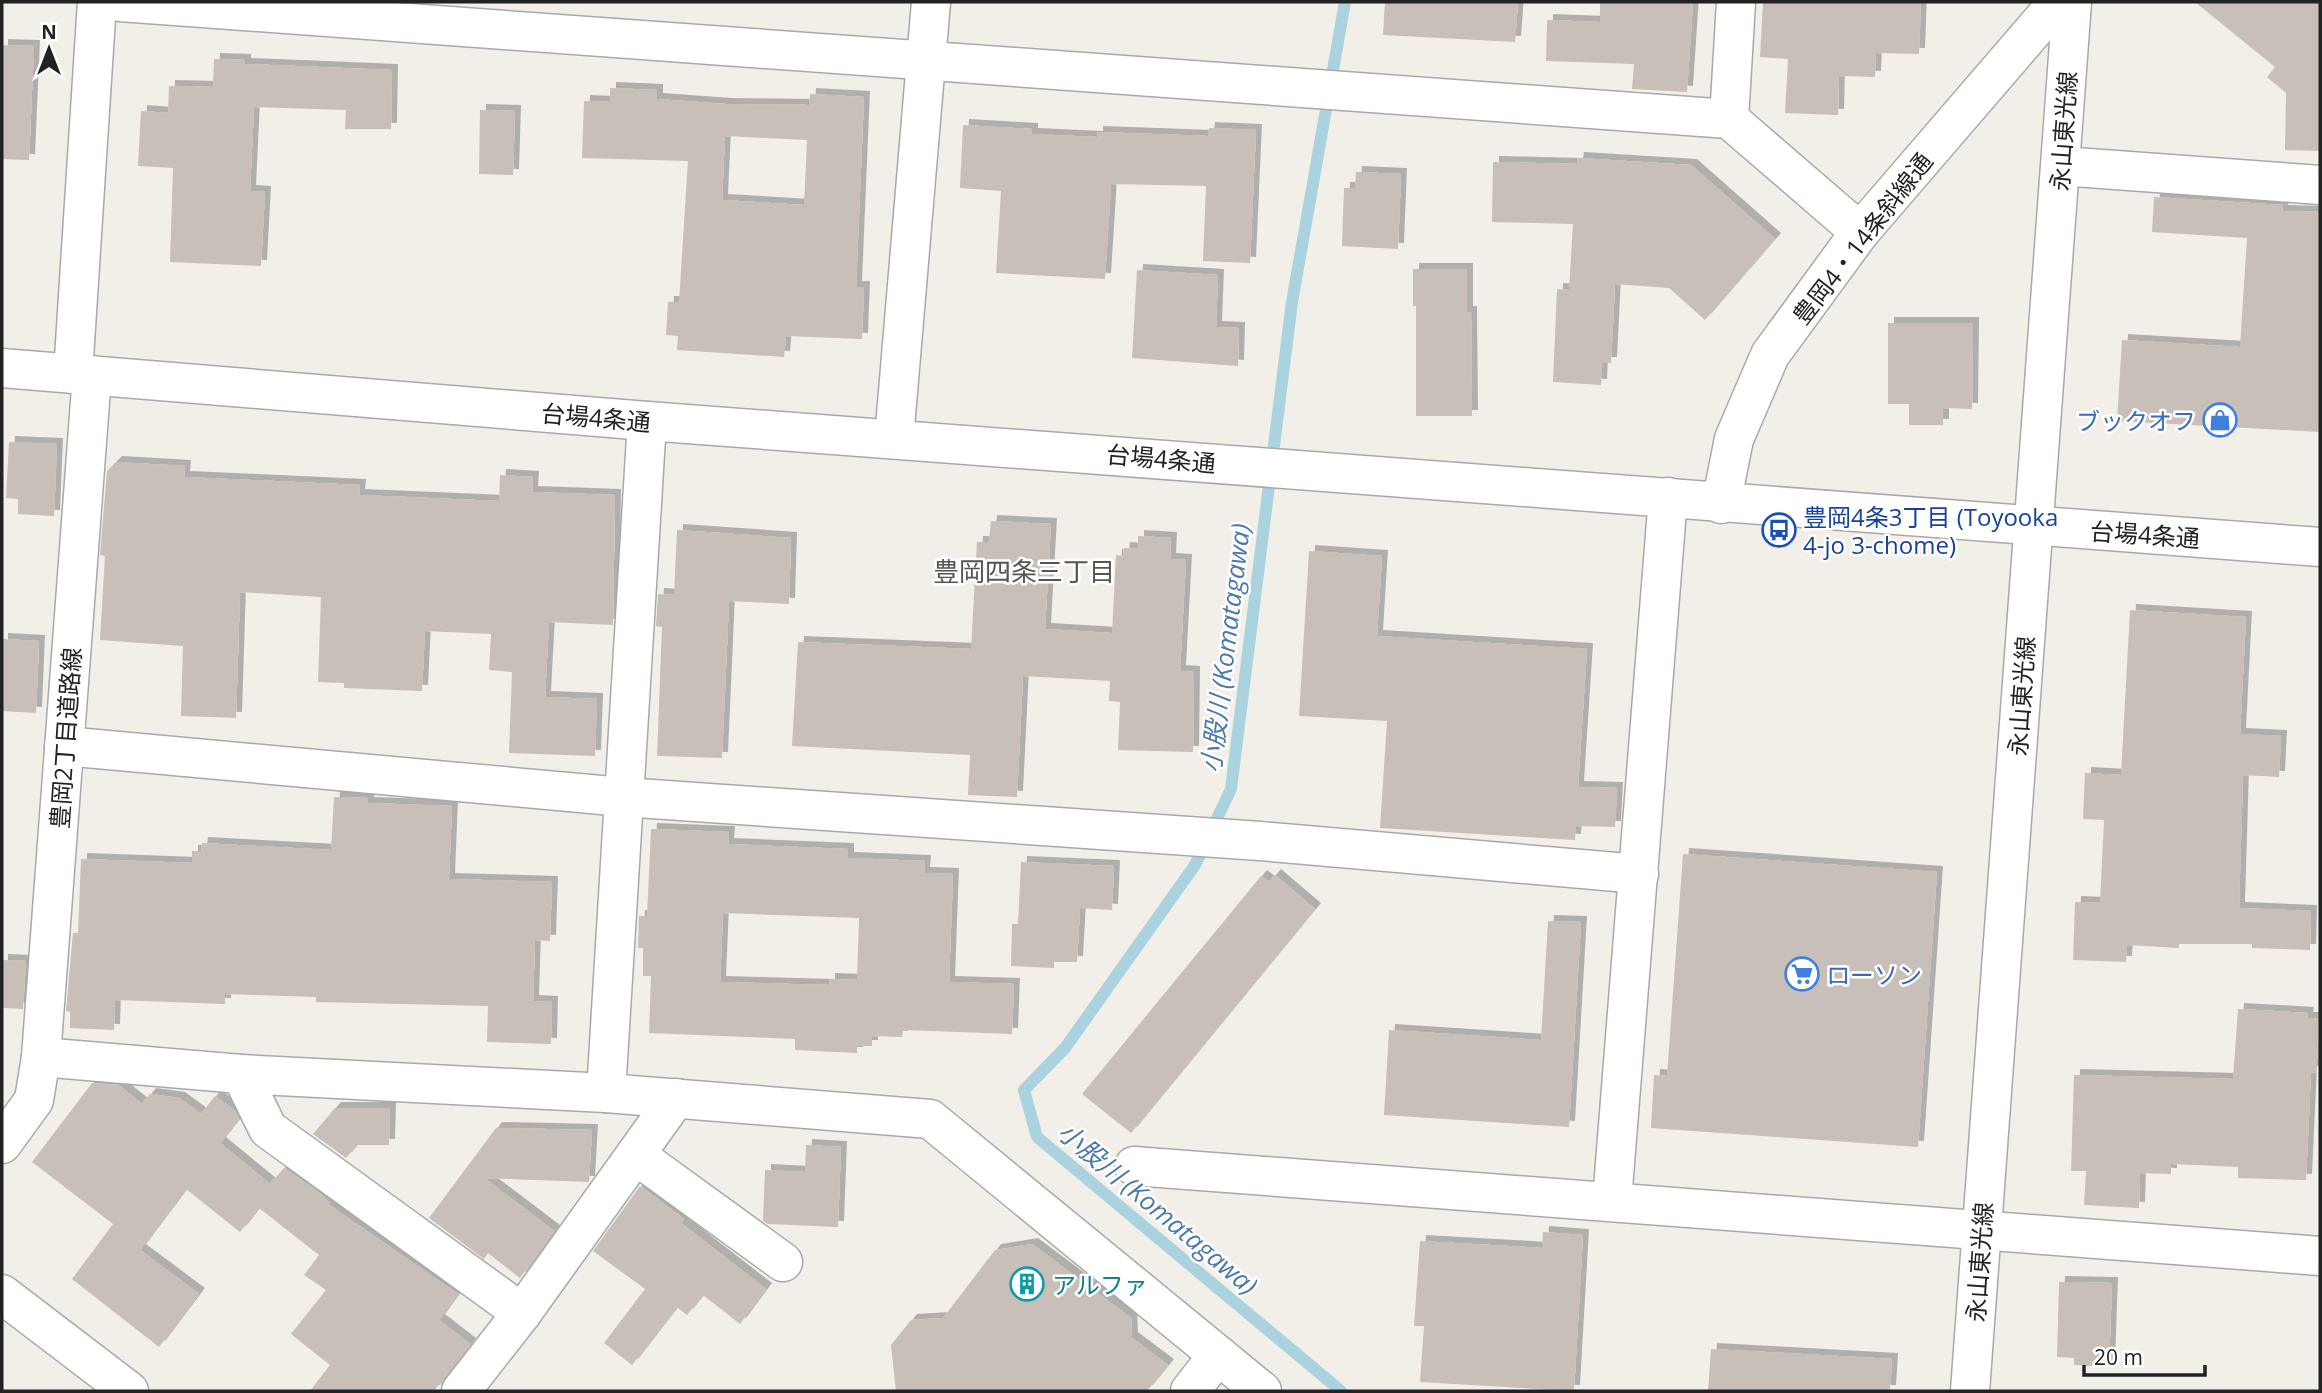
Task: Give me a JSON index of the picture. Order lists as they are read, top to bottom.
{
  "streets": {
    "street": [
      "永山東光線",
      "豊岡4・14条斜線通",
      "台場4条通",
      "豊岡2丁目道路線"
    ]
  },
  "crossings": [
    ["永山東光線", "台場4条通"],
    ["豊岡4・14条斜線通", "台場4条通"],
    ["台場4条通", "豊岡2丁目道路線"]
  ],
  "districts": ["豊岡四条三丁目"],
  "water": ["小股川 (Komatagawa)"],
  "places": {
    "shop": ["ブックオフ"],
    "bus stop": ["豊岡4条3丁目 (Toyooka 4-jo 3-chome)"],
    "supermarket": ["ローソン"],
    "building": ["アルファ"]
  },
  "scale_bar": "20 m",
  "north": "top"
}
